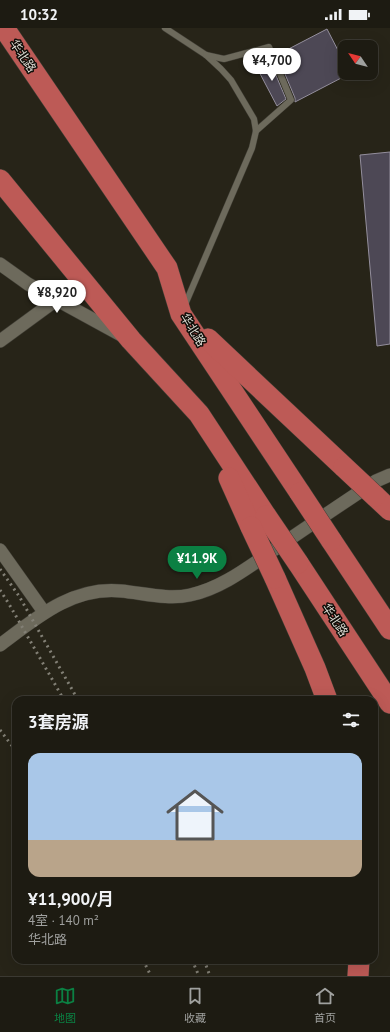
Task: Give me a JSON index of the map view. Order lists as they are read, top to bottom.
{
  "streets": {
    "highway": ["华北路"]
  },
  "north": "top left",
  "page": {
    "status": "10:32",
    "price": ["¥4,700", "¥8,920", "¥11.9K"],
    "heading": "3套房源",
    "list": [
      {
        "name": "¥11,900/月",
        "note": "4室 · 140 m² · 华北路"
      }
    ],
    "tabs": ["地图", "收藏", "首页"]
  }
}
